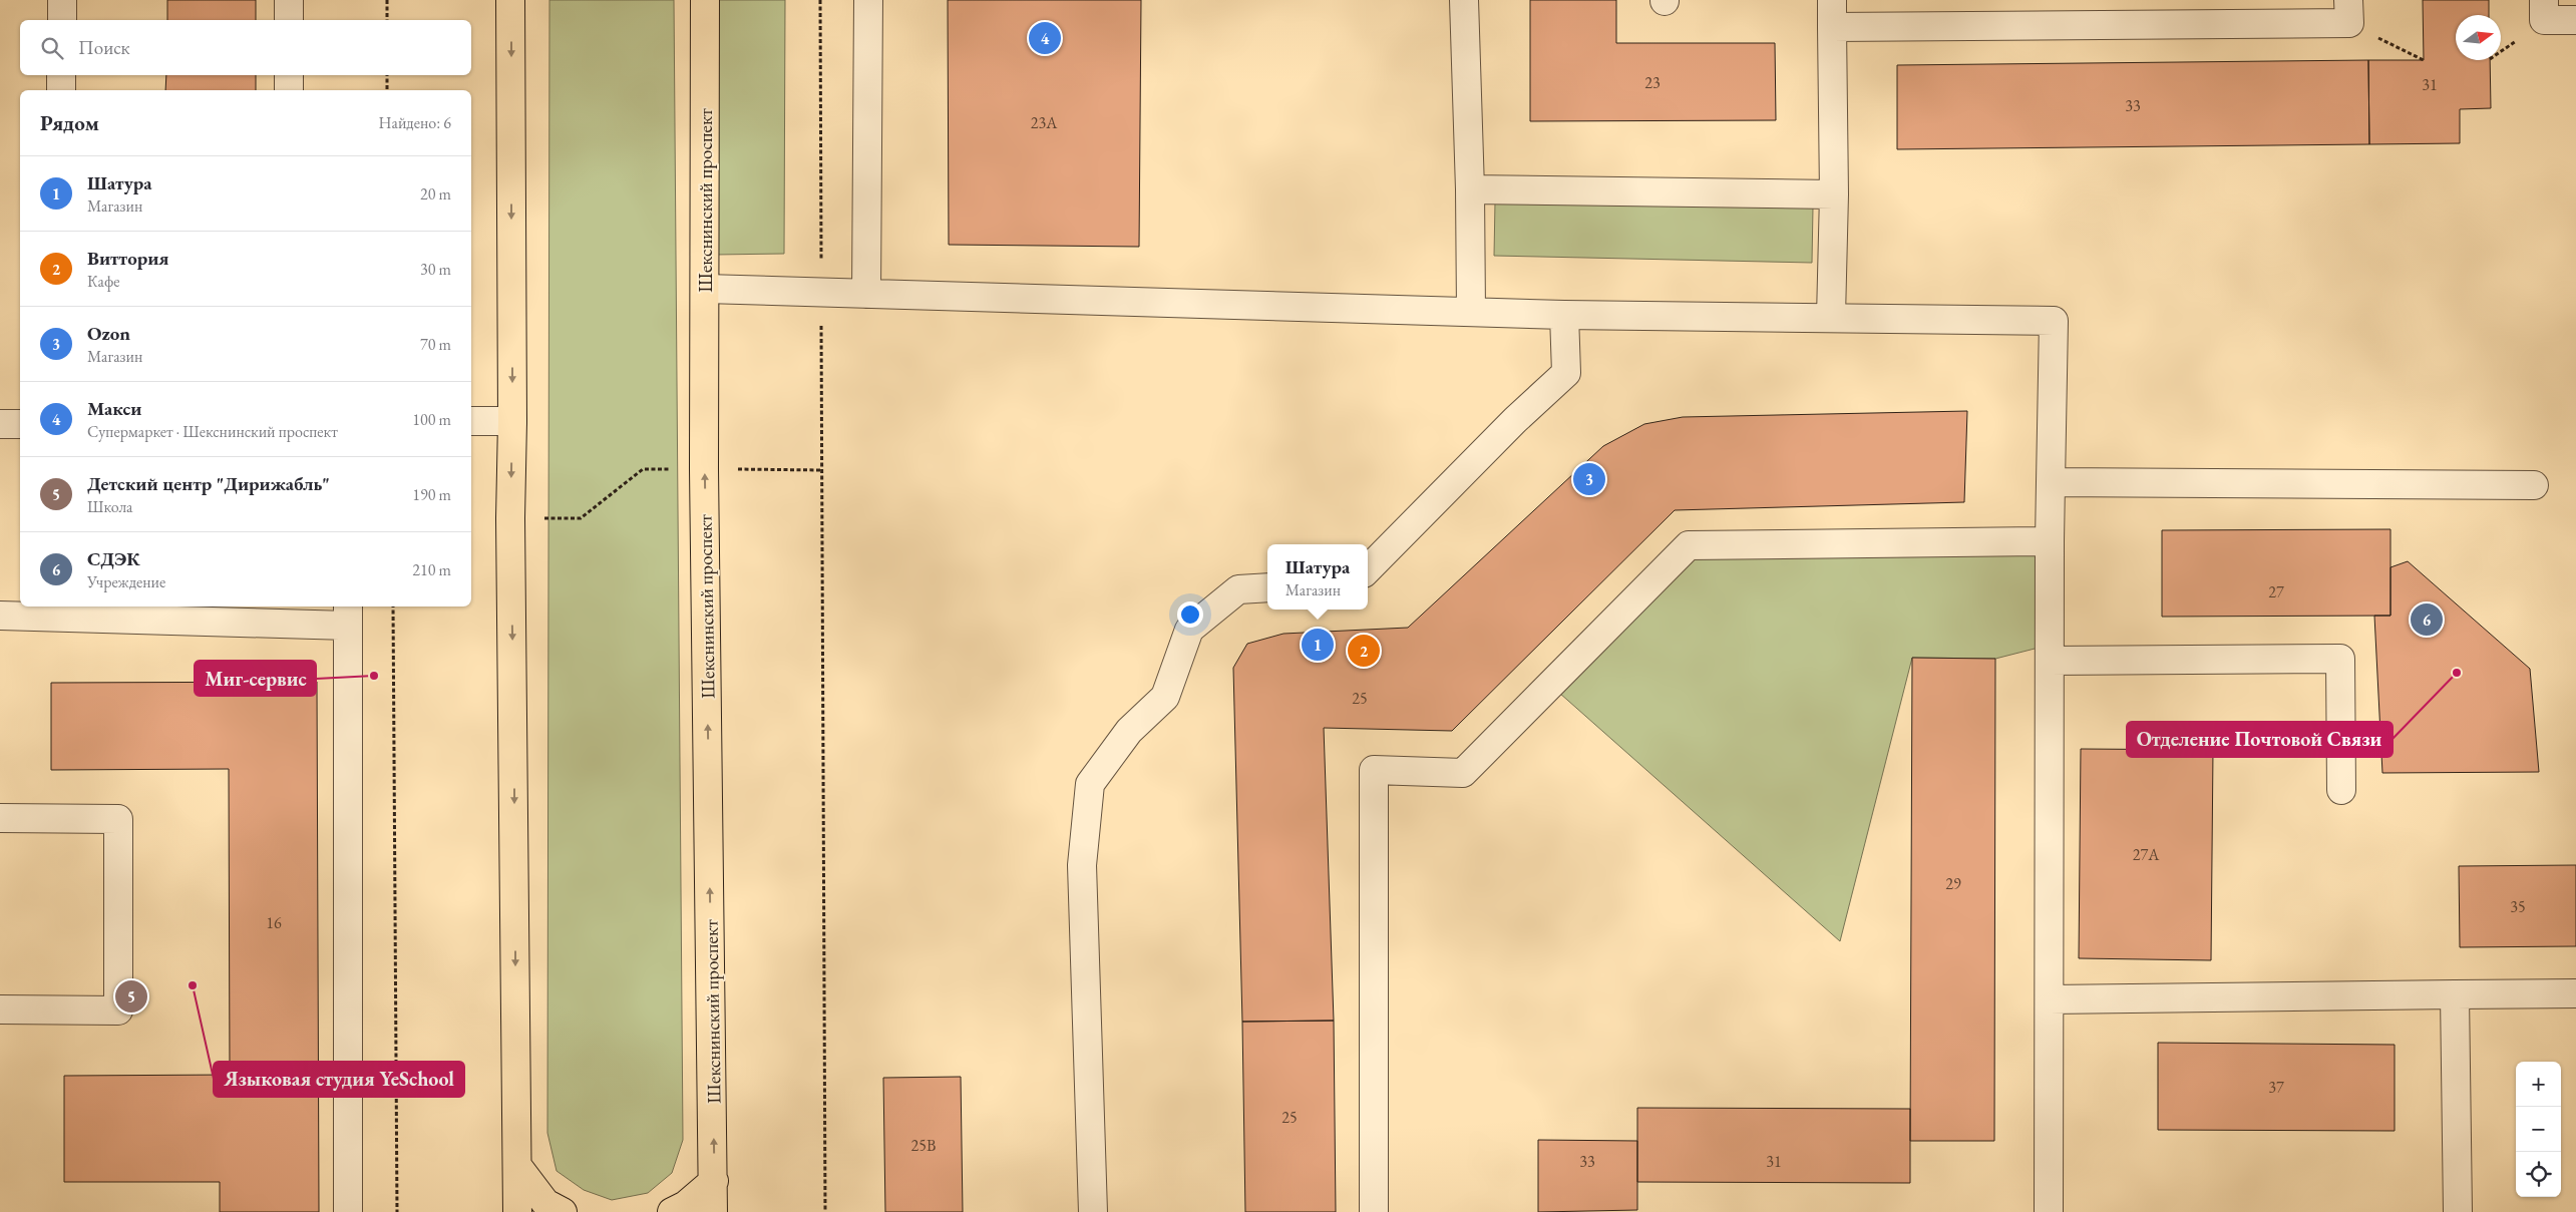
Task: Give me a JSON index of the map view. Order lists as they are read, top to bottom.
{
  "streets": {
    "main road": ["Шекснинский проспект"]
  },
  "places": ["Отделение Почтовой Связи", "Миг-сервис", "Языковая студия YeSchool"],
  "house_numbers": [
    "23",
    "31",
    "33",
    "23А",
    "27",
    "25",
    "27А",
    "29",
    "35",
    "16",
    "37",
    "25",
    "25В",
    "33",
    "31"
  ],
  "north": "right",
  "page": {
    "pins": [
      "4",
      "3",
      "6",
      "1",
      "2",
      "5"
    ],
    "search": "Поиск",
    "heading": ["Рядом", "Найдено: 6"],
    "list": [
      {
        "mark": "1",
        "name": "Шатура",
        "note": "Магазин",
        "value": "20 m"
      },
      {
        "mark": "2",
        "name": "Виттория",
        "note": "Кафе",
        "value": "30 m"
      },
      {
        "mark": "3",
        "name": "Ozon",
        "note": "Магазин",
        "value": "70 m"
      },
      {
        "mark": "4",
        "name": "Макси",
        "note": "Супермаркет · Шекснинский проспект",
        "value": "100 m"
      },
      {
        "mark": "5",
        "name": "Детский центр \"Дирижабль\"",
        "note": "Школа",
        "value": "190 m"
      },
      {
        "mark": "6",
        "name": "СДЭК",
        "note": "Учреждение",
        "value": "210 m"
      }
    ],
    "popup": ["Шатура", "Магазин"],
    "map_buttons": ["+", "−"]
  }
}
